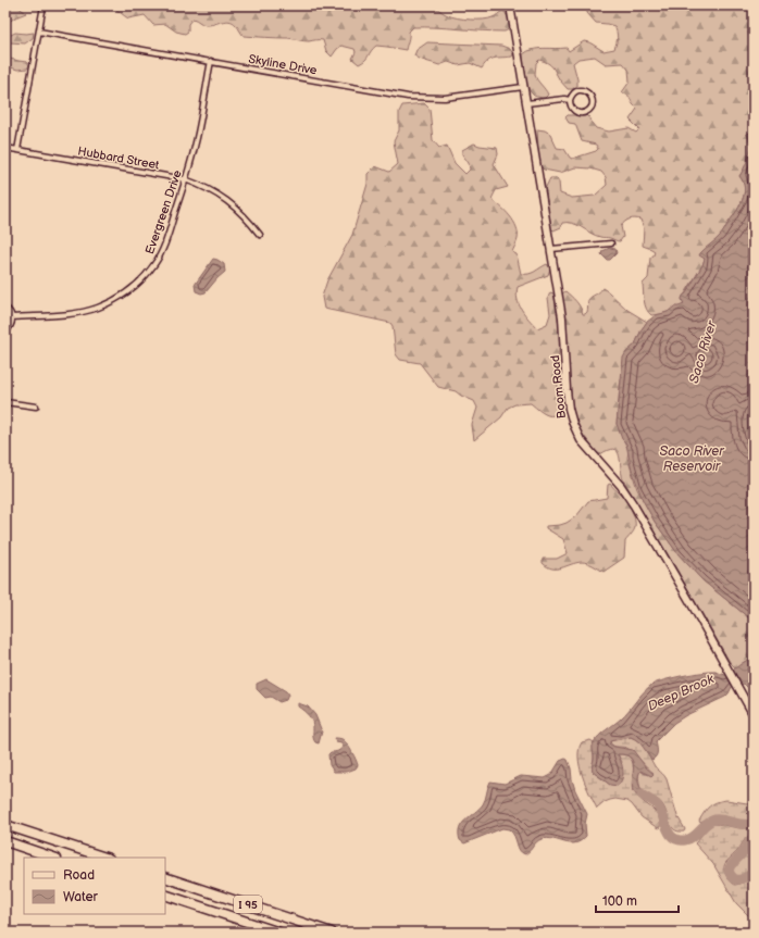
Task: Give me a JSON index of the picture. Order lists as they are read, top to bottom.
{
  "streets": {
    "highway": ["I 95"],
    "street": [
      "Skyline Drive",
      "Hubbard Street",
      "Evergreen Drive",
      "Boom Road"
    ]
  },
  "crossings": [
    ["Skyline Drive", "Evergreen Drive"],
    ["Skyline Drive", "Boom Road"],
    ["Hubbard Street", "Evergreen Drive"]
  ],
  "water": ["Saco River", "Saco River Reservoir", "Deep Brook"],
  "legend": ["Road", "Water"],
  "scale_bar": "100 m"
}
